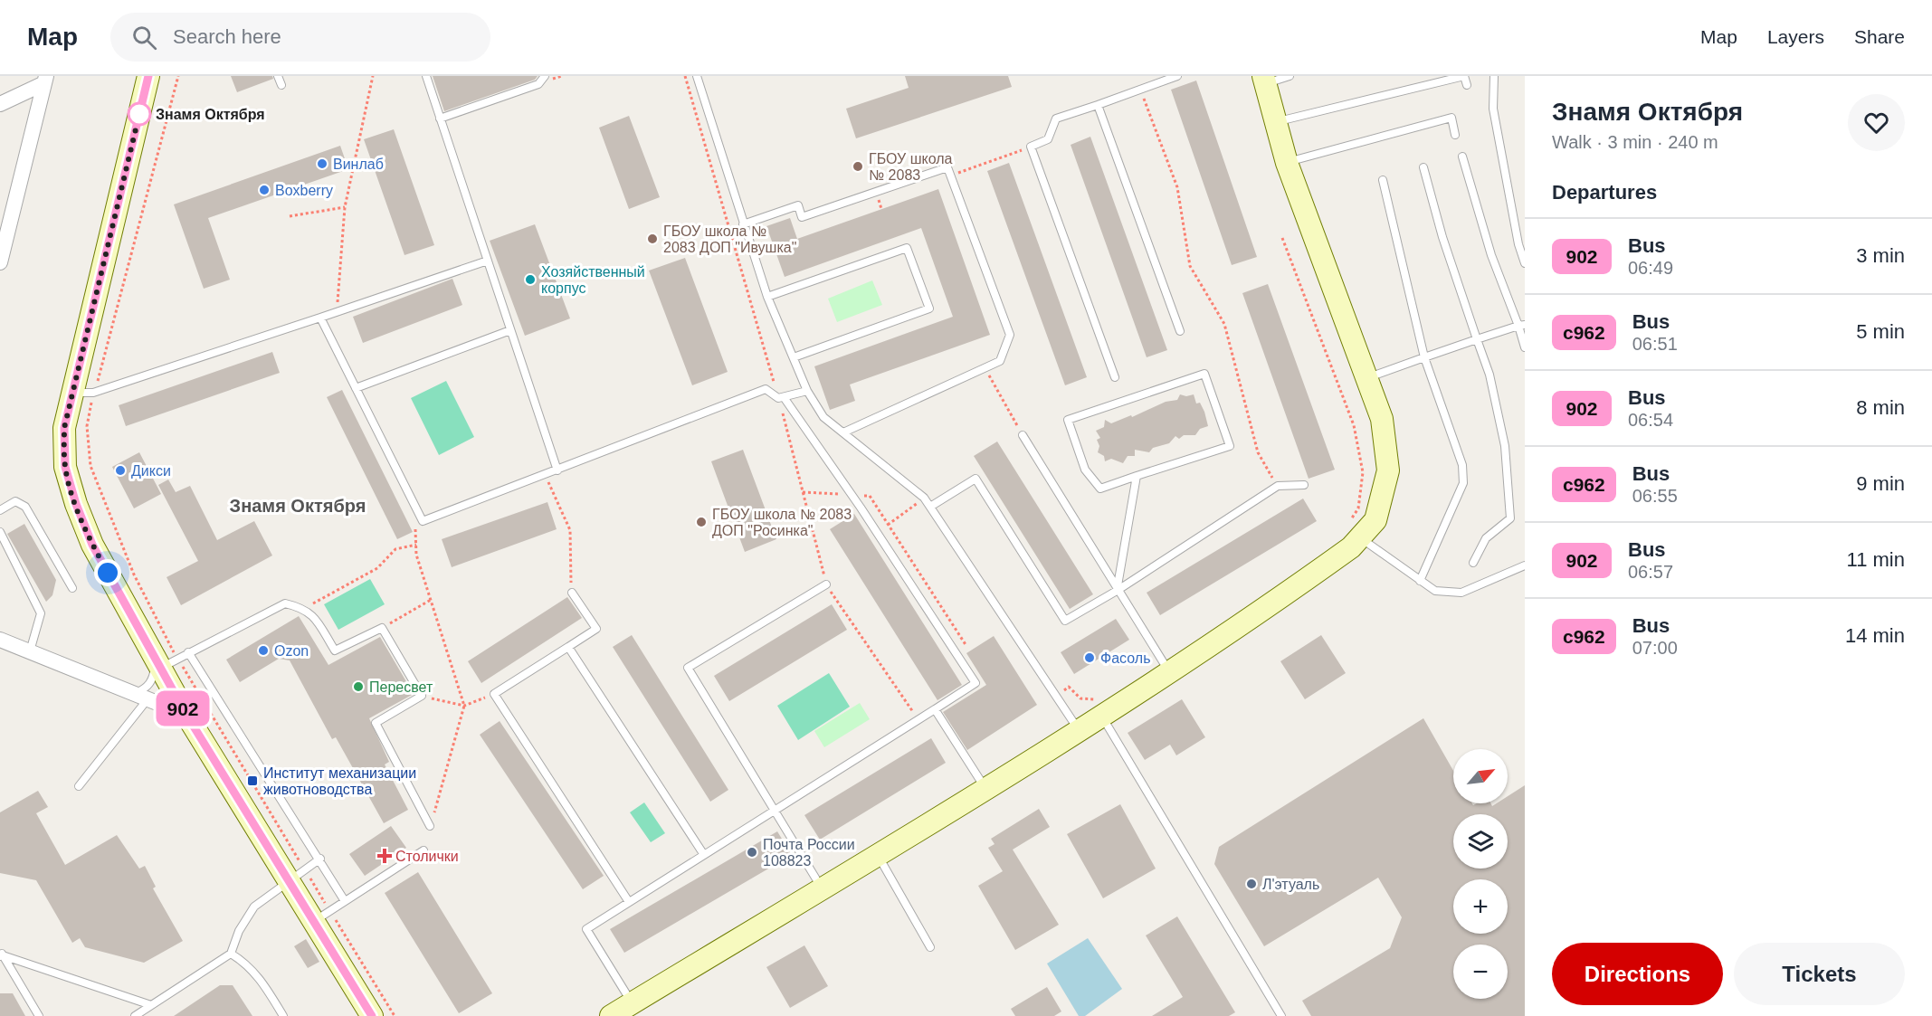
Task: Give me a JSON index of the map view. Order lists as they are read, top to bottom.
{
  "districts": ["Знамя Октября"],
  "places": {
    "other": [
      "Знамя Октября",
      "Винлаб",
      "ГБОУ школа № 2083",
      "Boxberry",
      "ГБОУ школа № 2083 ДОП \"Ивушка\"",
      "Хозяйственный корпус",
      "Дикси",
      "ГБОУ школа № 2083 ДОП \"Росинка\"",
      "Ozon",
      "Фасоль",
      "Пересвет",
      "Почта России 108823",
      "Л'этуаль"
    ],
    "transit": ["Институт механизации животноводства"],
    "health": ["Столички"]
  },
  "lines": ["bus line 902"],
  "north": "top right",
  "page": {
    "header": "Map",
    "search": "Search here",
    "nav": ["Map", "Layers", "Share"],
    "on_map": "902",
    "heading": [
      ["Знамя Октября", "Walk · 3 min · 240 m"],
      "Departures"
    ],
    "list": [
      {
        "mark": "902",
        "name": "Bus",
        "note": "06:49",
        "value": "3 min"
      },
      {
        "mark": "с962",
        "name": "Bus",
        "note": "06:51",
        "value": "5 min"
      },
      {
        "mark": "902",
        "name": "Bus",
        "note": "06:54",
        "value": "8 min"
      },
      {
        "mark": "с962",
        "name": "Bus",
        "note": "06:55",
        "value": "9 min"
      },
      {
        "mark": "902",
        "name": "Bus",
        "note": "06:57",
        "value": "11 min"
      },
      {
        "mark": "с962",
        "name": "Bus",
        "note": "07:00",
        "value": "14 min"
      }
    ],
    "map_buttons": ["+", "−"],
    "buttons": ["Directions", "Tickets"]
  }
}
